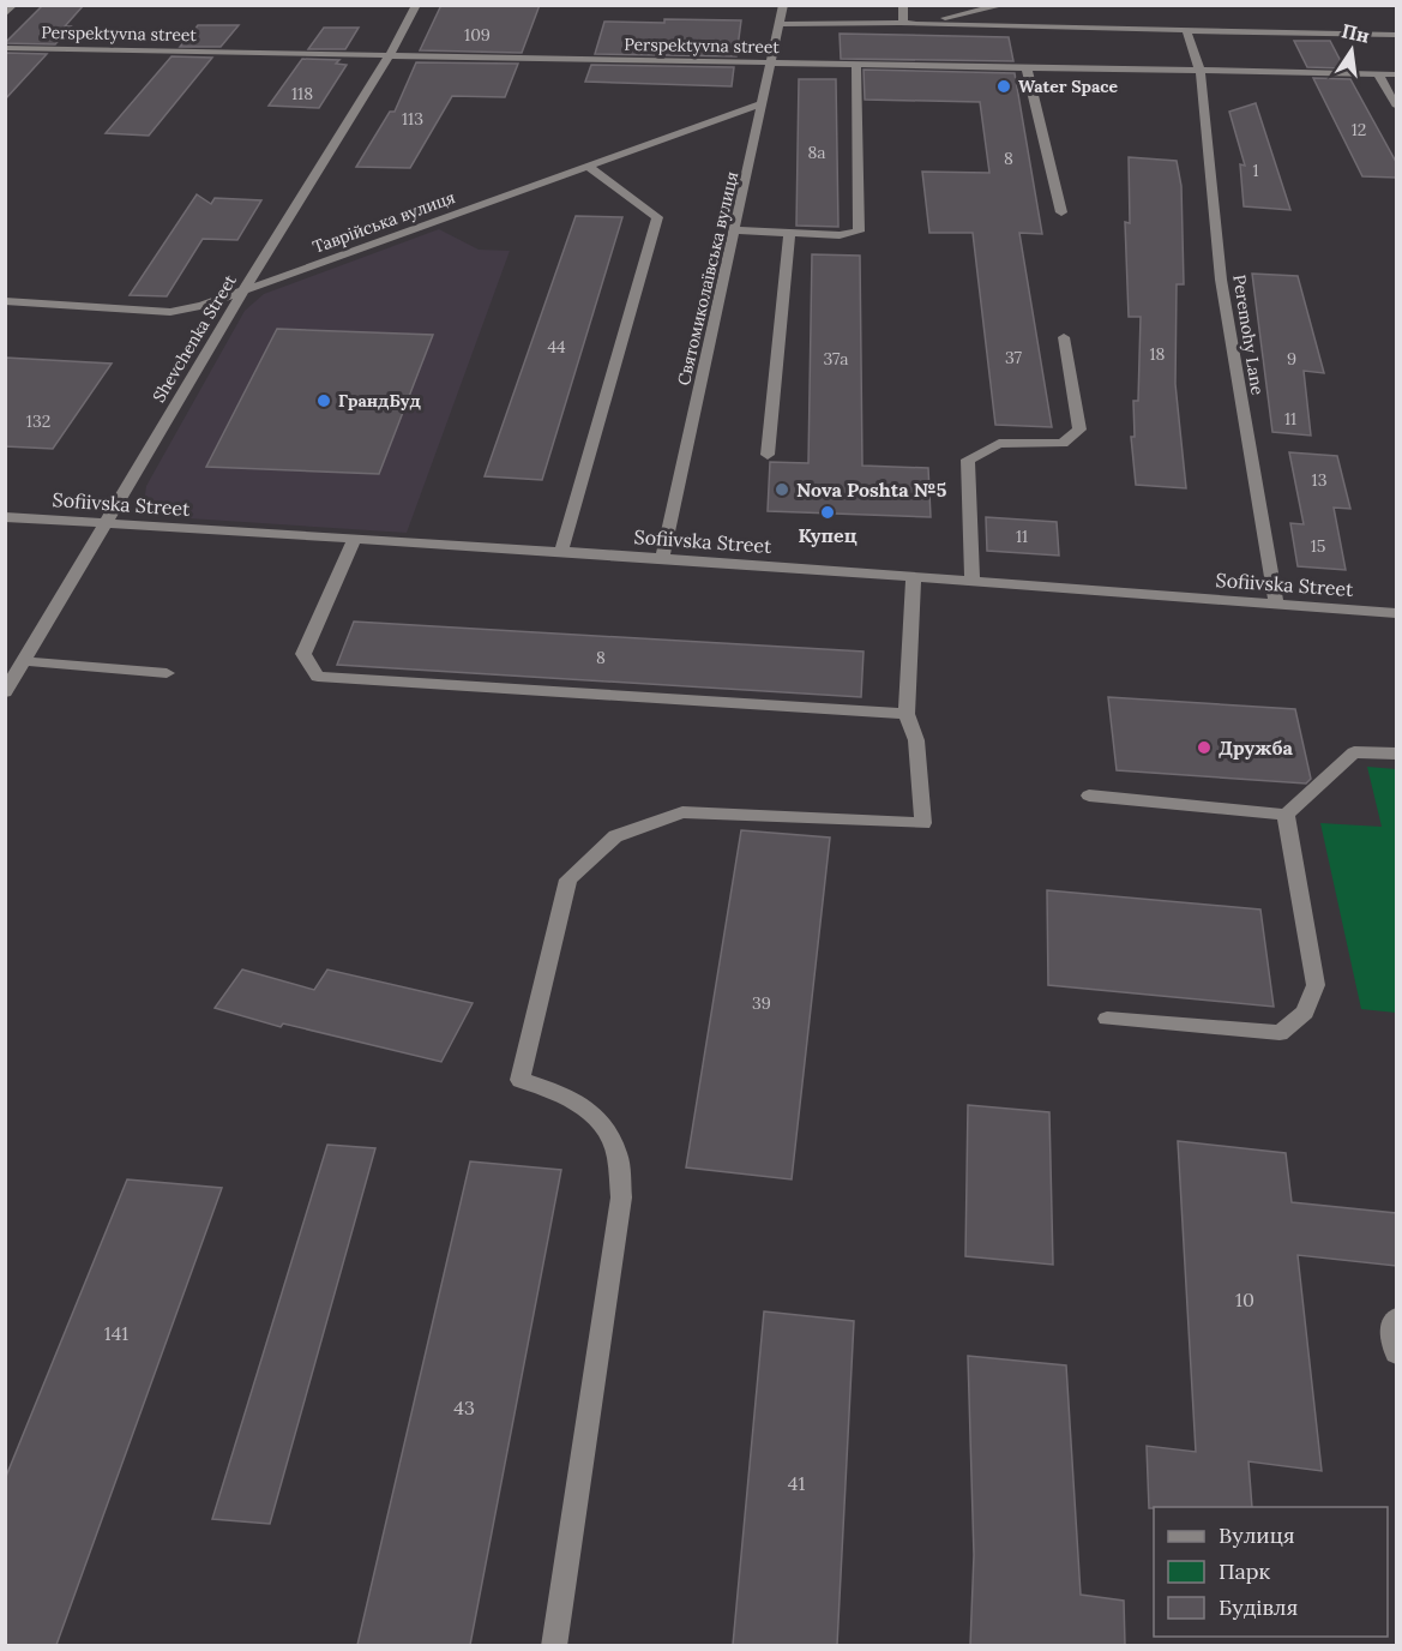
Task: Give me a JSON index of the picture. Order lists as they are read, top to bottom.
{
  "streets": {
    "street": [
      "Perspektyvna street",
      "Таврійська вулиця",
      "Святомиколаївська вулиця",
      "Peremohy Lane",
      "Shevchenka Street",
      "Sofiivska Street"
    ]
  },
  "crossings": [
    ["Perspektyvna street", "Святомиколаївська вулиця"],
    ["Perspektyvna street", "Peremohy Lane"],
    ["Perspektyvna street", "Shevchenka Street"],
    ["Таврійська вулиця", "Святомиколаївська вулиця"],
    ["Таврійська вулиця", "Shevchenka Street"],
    ["Святомиколаївська вулиця", "Sofiivska Street"],
    ["Peremohy Lane", "Sofiivska Street"],
    ["Shevchenka Street", "Sofiivska Street"]
  ],
  "places": [
    "Water Space",
    "ГрандБуд",
    "Nova Poshta №5",
    "Купец",
    "Дружба"
  ],
  "house_numbers": [
    "109",
    "118",
    "113",
    "12",
    "8а",
    "8",
    "1",
    "44",
    "18",
    "37",
    "37а",
    "9",
    "11",
    "132",
    "13",
    "11",
    "15",
    "8",
    "39",
    "10",
    "141",
    "43",
    "41"
  ],
  "legend": ["Вулиця", "Парк", "Будівля"],
  "north": "top"
}
